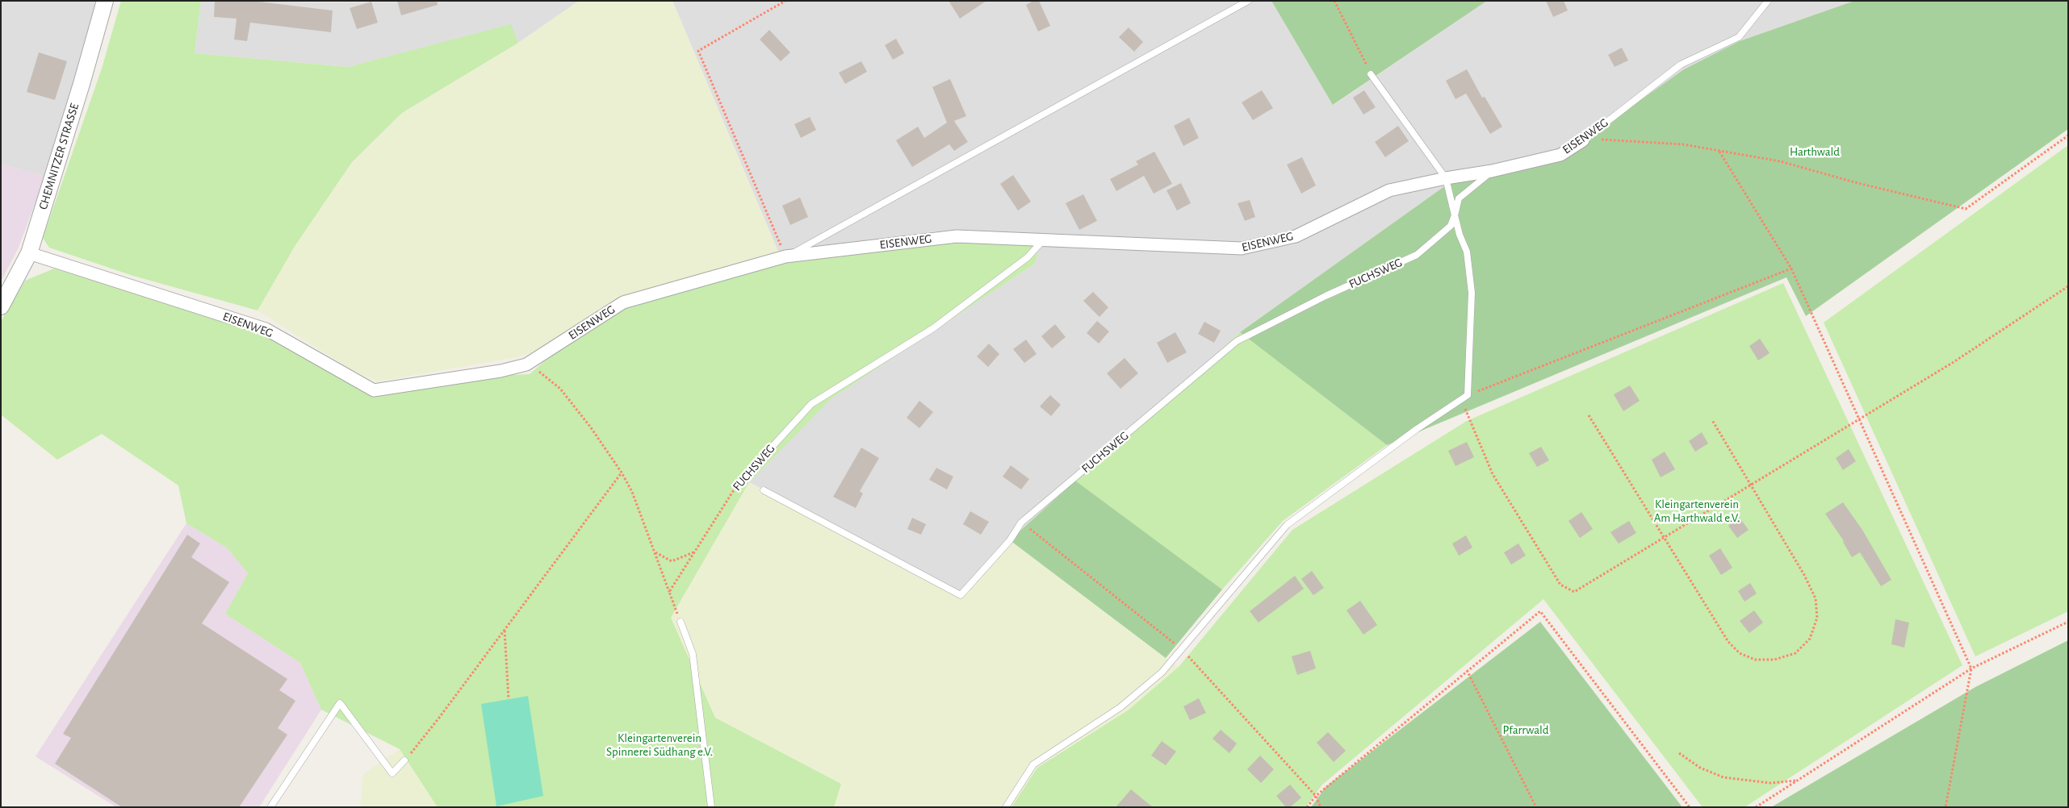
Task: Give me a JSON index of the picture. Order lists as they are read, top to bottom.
{
  "streets": {
    "street": ["EISENWEG", "CHEMNITZER STRASSE"],
    "lane": ["FUCHSWEG"]
  },
  "crossings": [
    ["EISENWEG", "CHEMNITZER STRASSE"],
    ["EISENWEG", "FUCHSWEG"]
  ],
  "parks": [
    "Harthwald",
    "Kleingartenverein Am Harthwald e.V.",
    "Pfarrwald",
    "Kleingartenverein Spinnerei Südhang e.V."
  ]
}
